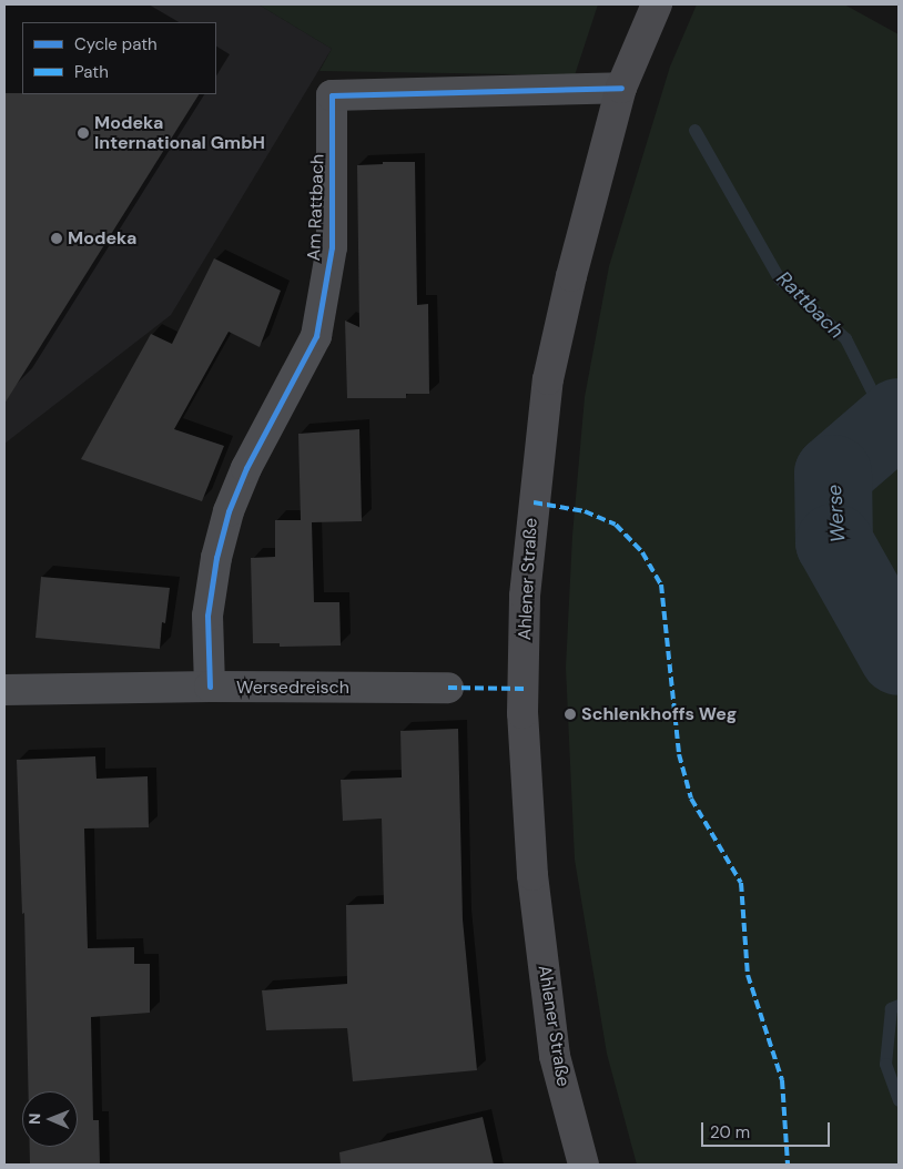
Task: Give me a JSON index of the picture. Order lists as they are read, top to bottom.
{
  "streets": {
    "main road": ["Ahlener Straße"],
    "street": ["Am Rattbach", "Wersedreisch"]
  },
  "crossings": [
    ["Am Rattbach", "Ahlener Straße"],
    ["Am Rattbach", "Wersedreisch"]
  ],
  "water": ["Rattbach", "Werse"],
  "places": ["Modeka International GmbH", "Modeka", "Schlenkhoffs Weg"],
  "legend": ["Cycle path", "Path"],
  "scale_bar": "20 m",
  "north": "left"
}
